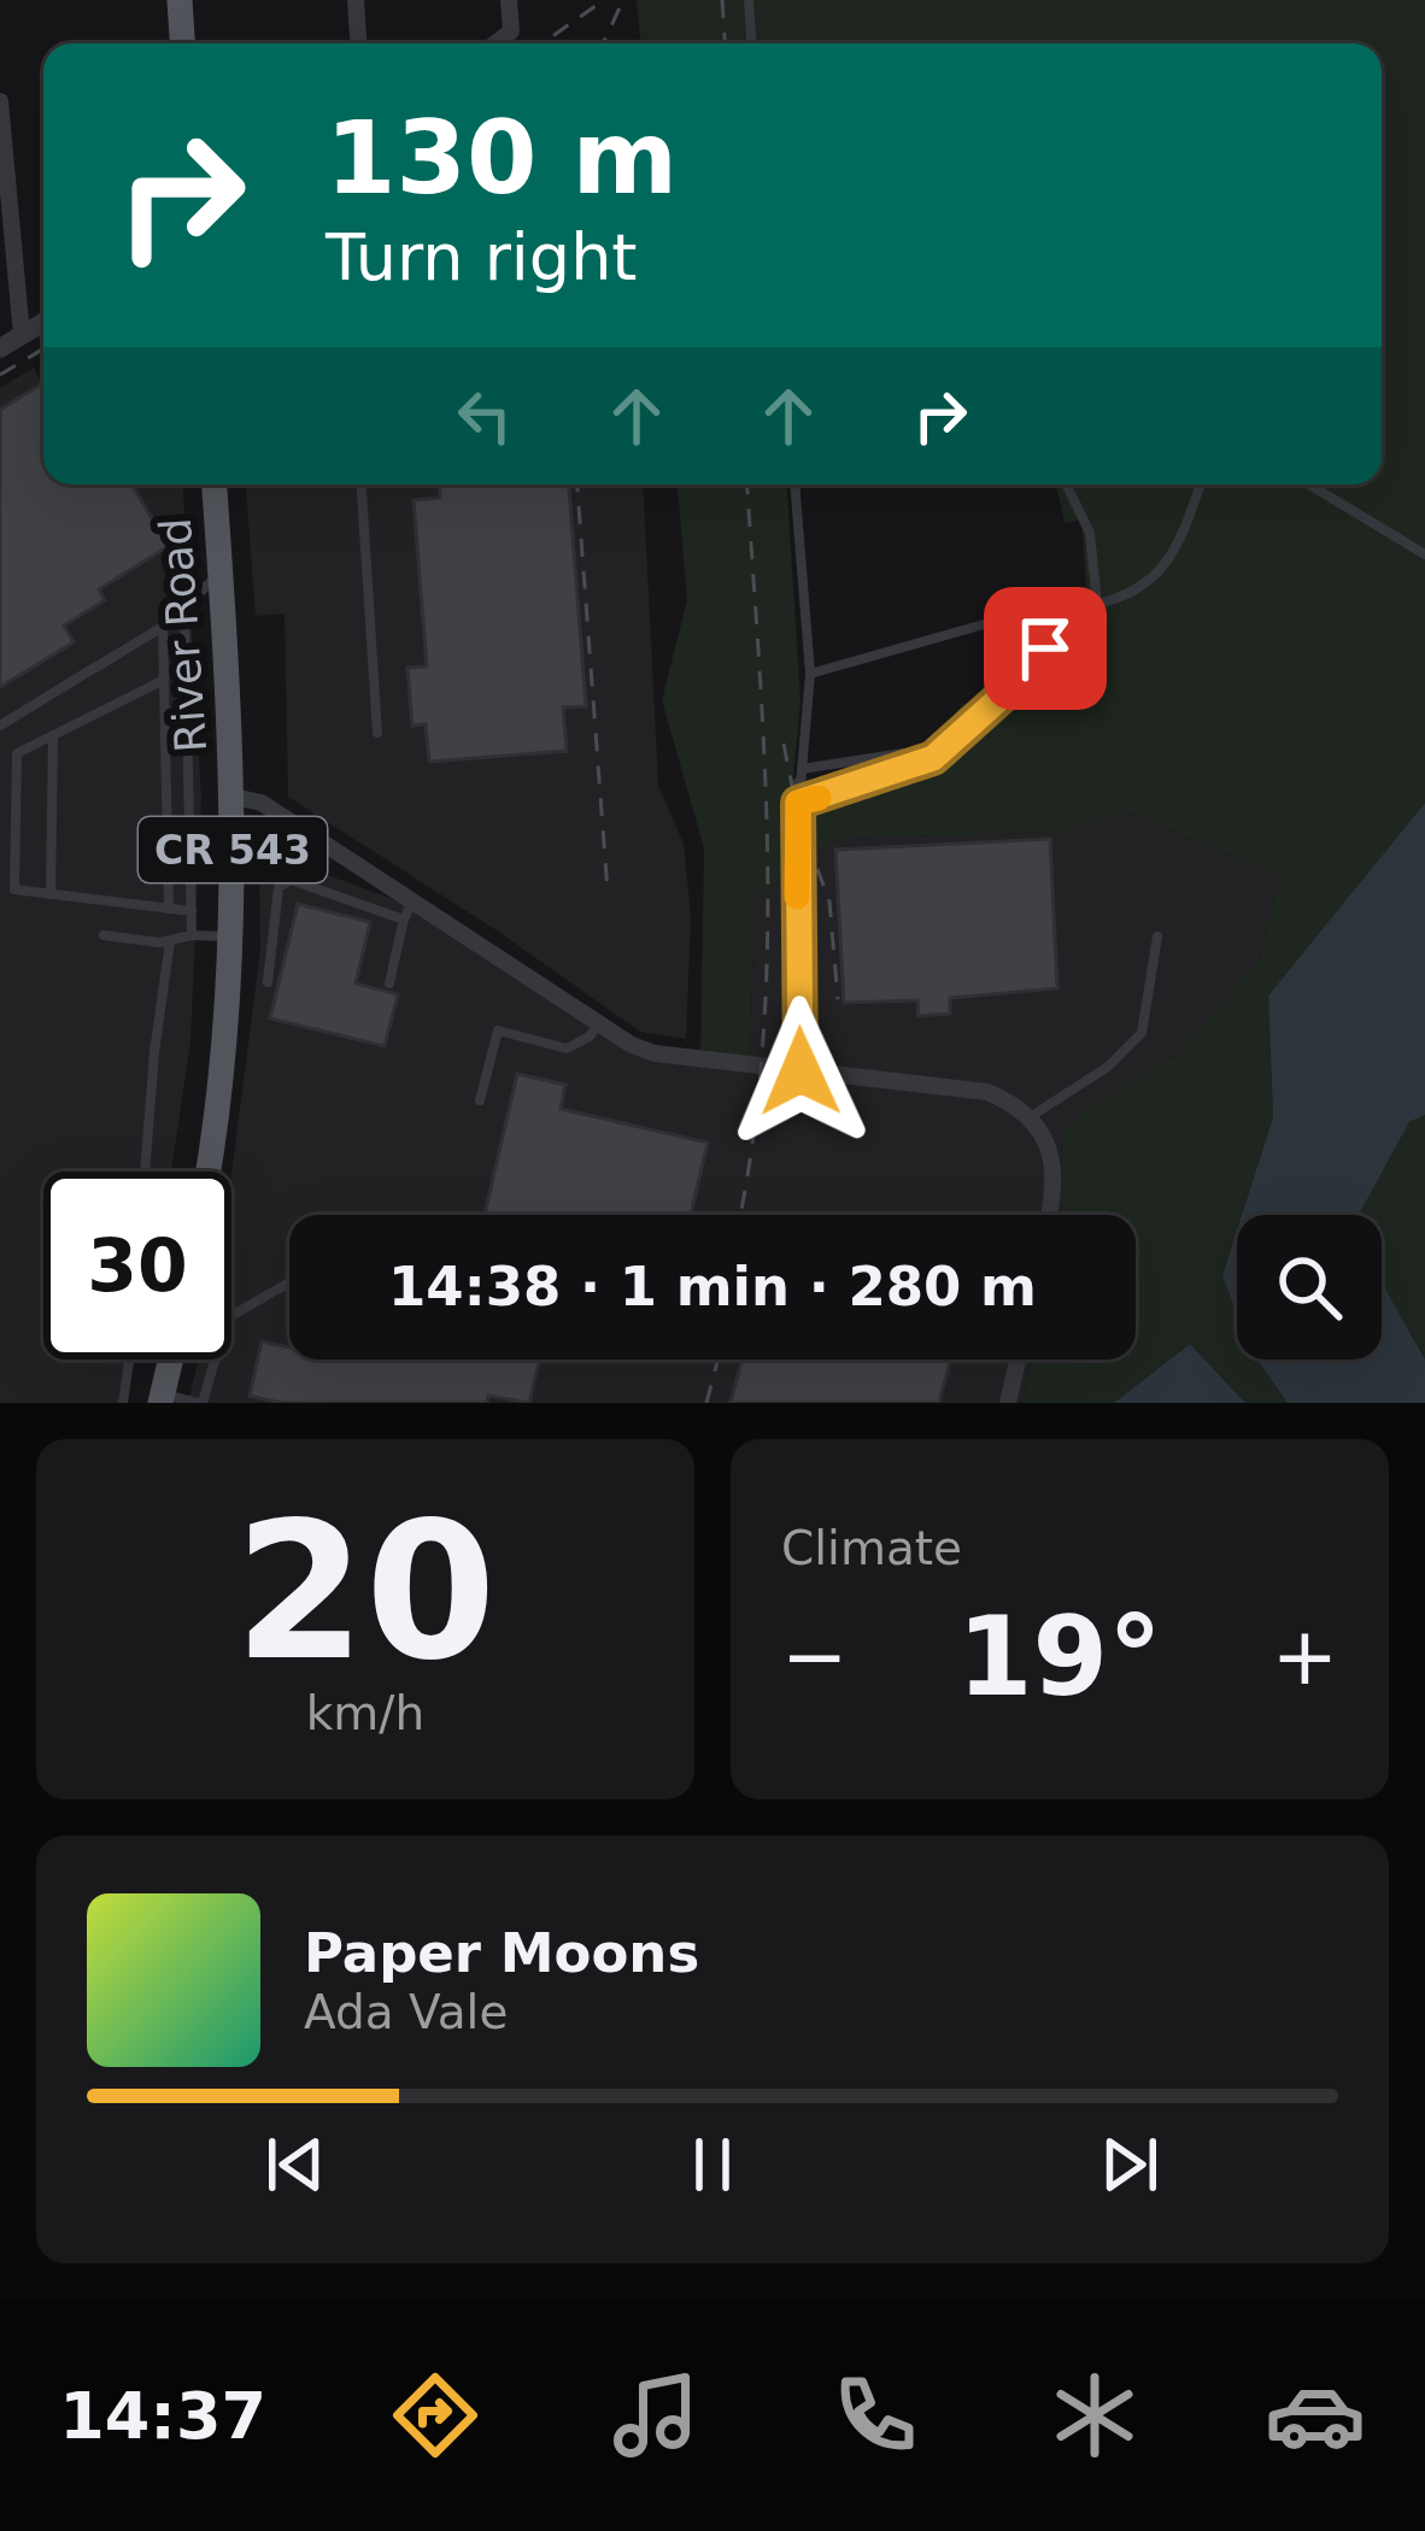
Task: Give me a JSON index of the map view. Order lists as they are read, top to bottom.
{
  "streets": {
    "main road": ["River Road", "CR 543"]
  },
  "page": {
    "turn": ["130 m", "Turn right"],
    "limit": "30",
    "trip": "14:38 · 1 min · 280 m",
    "tile": [
      ["20", "km/h"],
      "Climate"
    ],
    "heat": ["−", "19°", "+"],
    "song": ["Paper Moons", "Ada Vale"],
    "tabs": "14:37"
  }
}
